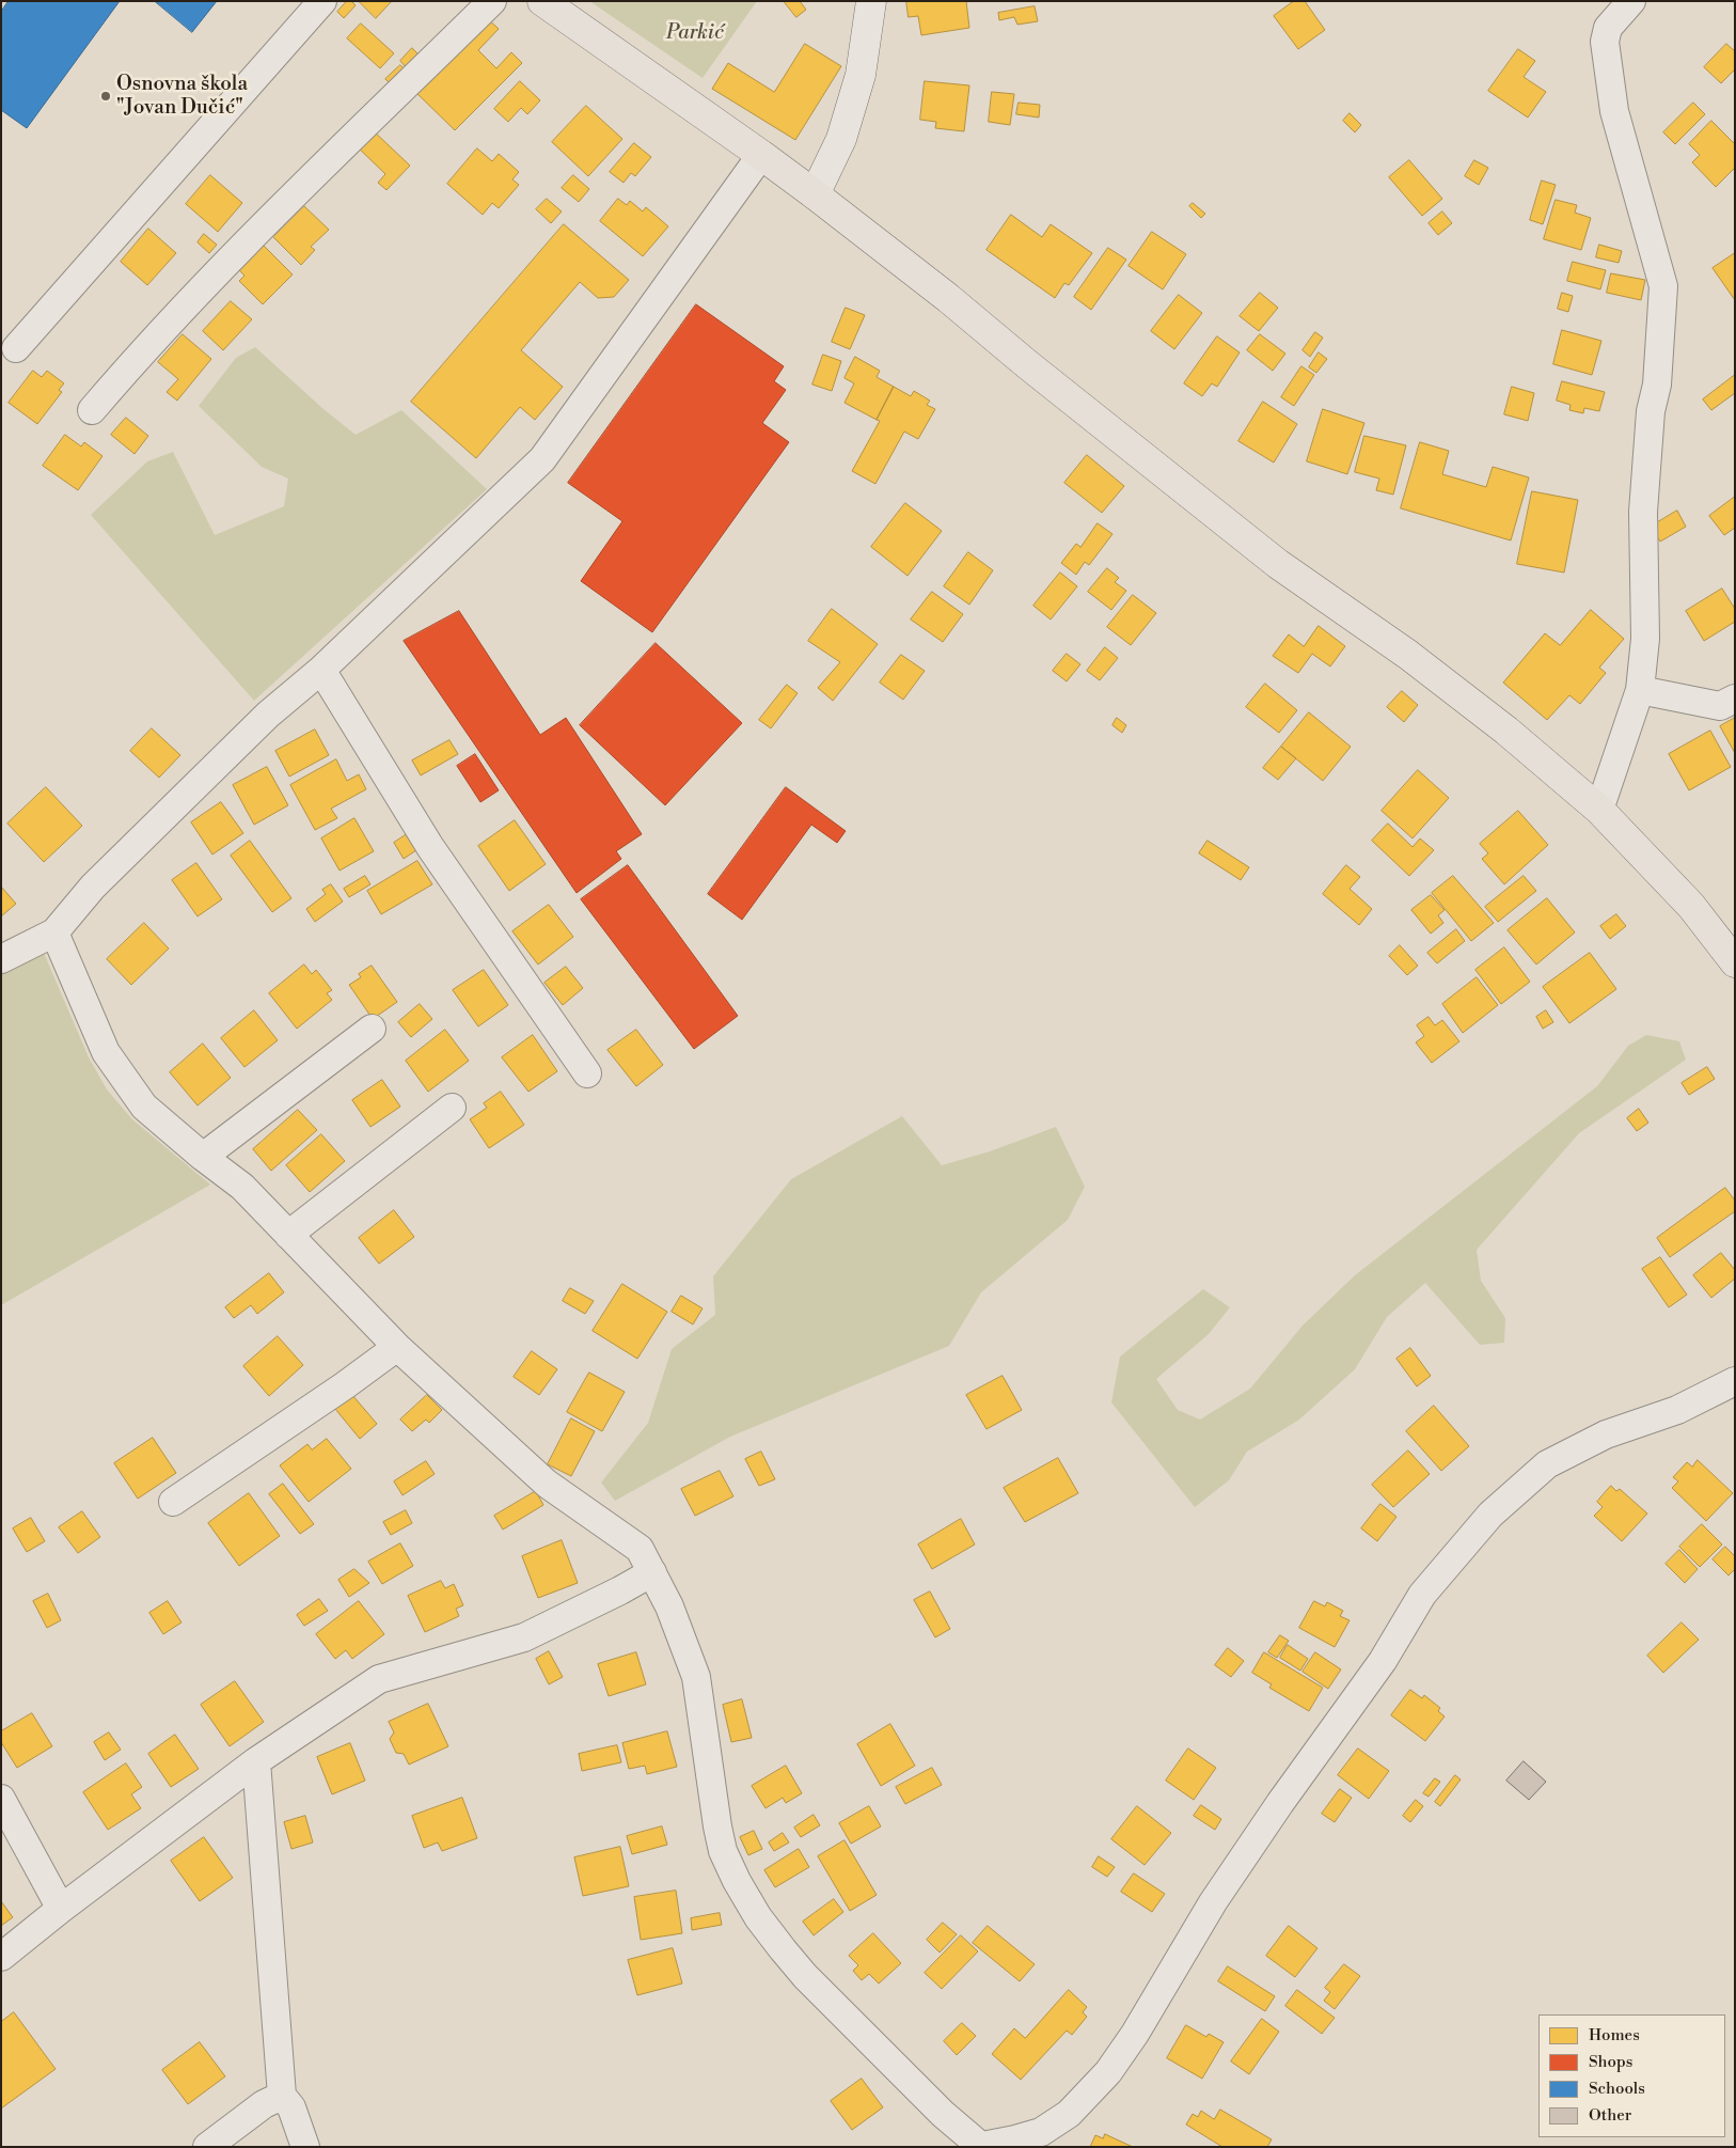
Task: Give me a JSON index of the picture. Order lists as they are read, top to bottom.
{
  "parks": ["Parkić"],
  "places": ["Osnovna škola \"Jovan Dučić\""],
  "legend": [
    "Homes",
    "Shops",
    "Schools",
    "Other"
  ]
}
